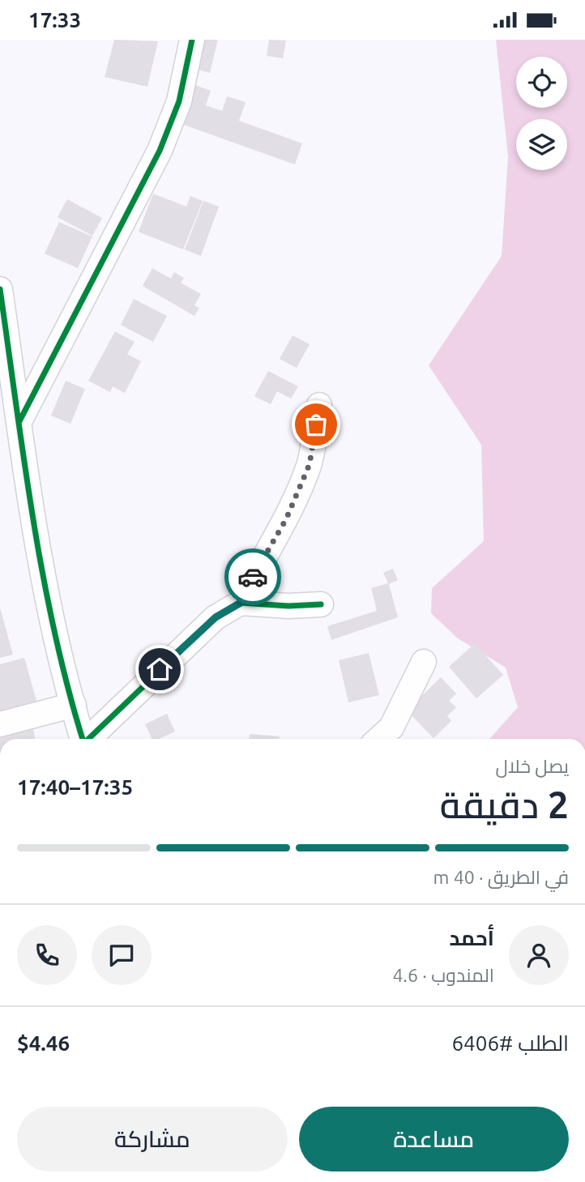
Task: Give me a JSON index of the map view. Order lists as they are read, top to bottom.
{
  "page": {
    "status": "17:33",
    "heading": ["2 دقيقة", "يصل خلال", "17:35–17:40"],
    "panel": [
      "أحمد",
      "المندوب · 4.6",
      "الطلب #6406",
      "$4.46"
    ],
    "bar": "في الطريق · 40 m",
    "buttons": ["مساعدة", "مشاركة"]
  }
}
